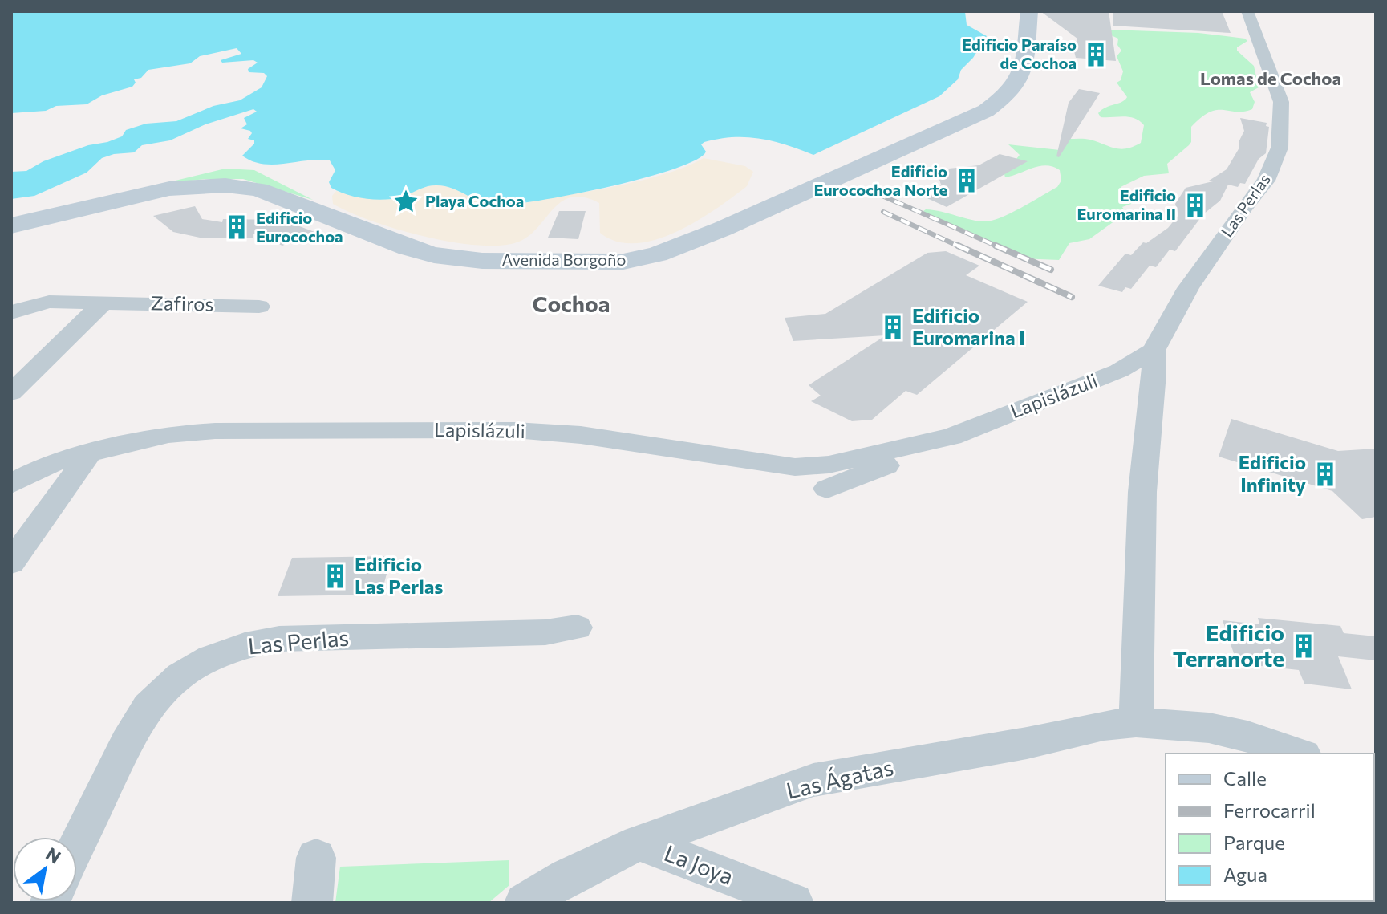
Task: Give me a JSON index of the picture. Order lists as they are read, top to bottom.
{
  "streets": {
    "main road": ["Avenida Borgoño"],
    "street": [
      "Las Perlas",
      "Zafiros",
      "Lapislázuli",
      "Las Ágatas",
      "La Joya"
    ]
  },
  "crossings": [
    ["Las Perlas", "Lapislázuli"],
    ["Las Ágatas", "La Joya"]
  ],
  "districts": ["Lomas de Cochoa", "Cochoa"],
  "places": {
    "building": [
      "Edificio Paraíso de Cochoa",
      "Edificio Eurocochoa Norte",
      "Edificio Euromarina II",
      "Edificio Eurocochoa",
      "Edificio Euromarina I",
      "Edificio Infinity",
      "Edificio Las Perlas",
      "Edificio Terranorte"
    ],
    "place": ["Playa Cochoa"]
  },
  "legend": [
    "Calle",
    "Ferrocarril",
    "Parque",
    "Agua"
  ],
  "north": "top right"
}
